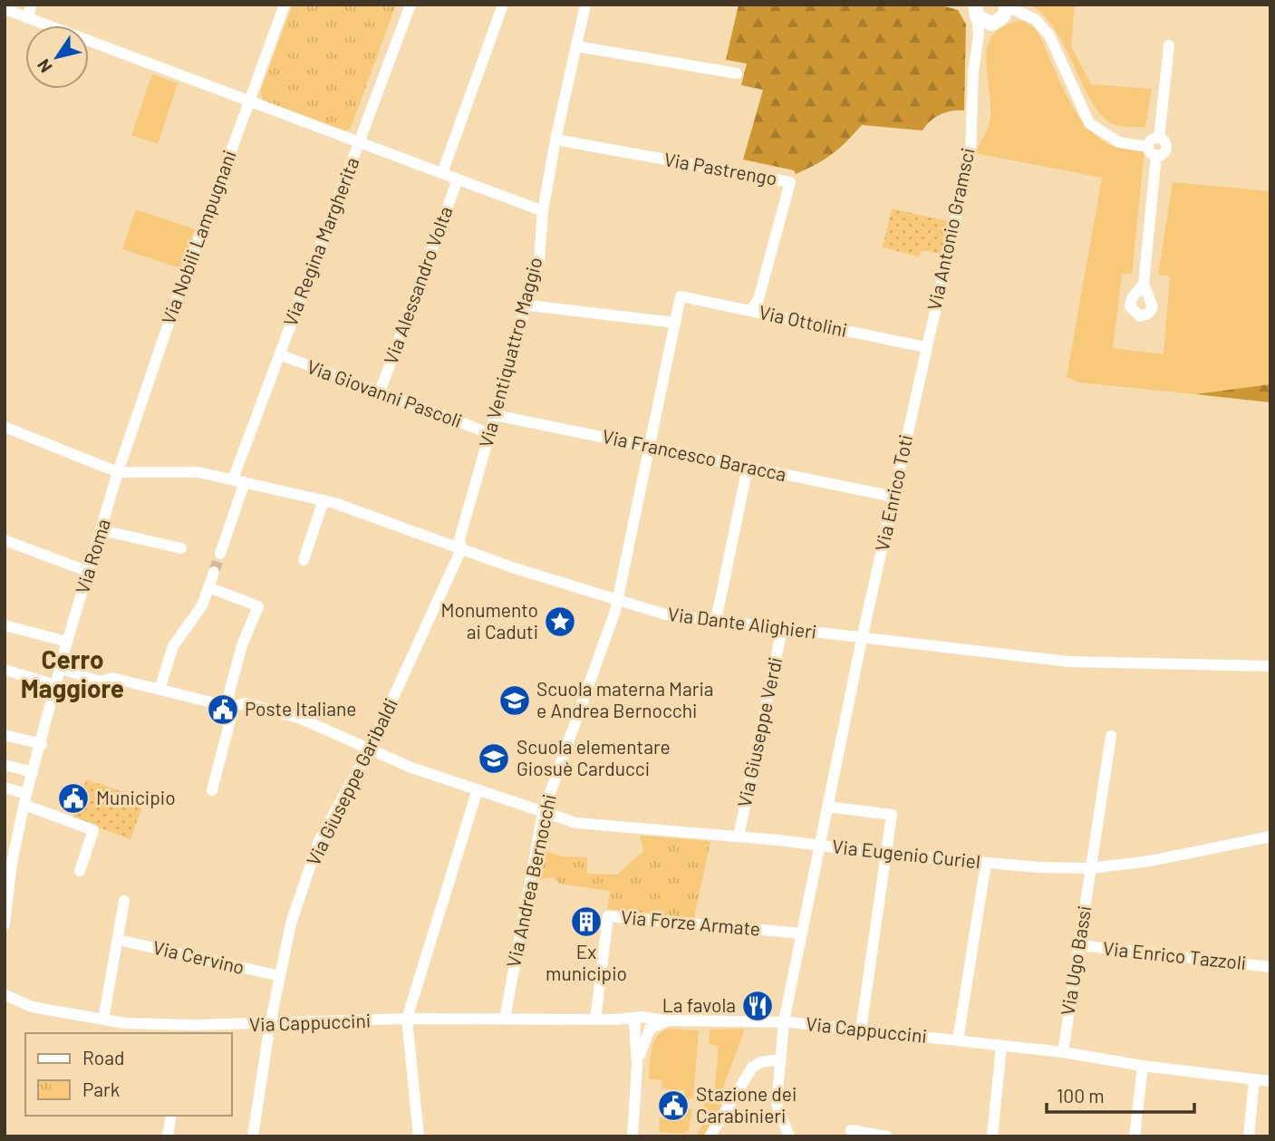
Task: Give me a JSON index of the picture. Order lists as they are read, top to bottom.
{
  "streets": {
    "street": [
      "Via Pastrengo",
      "Via Antonio Gramsci",
      "Via Nobili Lampugnani",
      "Via Regina Margherita",
      "Via Alessandro Volta",
      "Via Ottolini",
      "Via Ventiquattro Maggio",
      "Via Giovanni Pascoli",
      "Via Francesco Baracca",
      "Via Enrico Toti",
      "Via Roma",
      "Via Dante Alighieri",
      "Via Giuseppe Verdi",
      "Via Giuseppe Garibaldi",
      "Via Eugenio Curiel",
      "Via Andrea Bernocchi",
      "Via Forze Armate",
      "Via Enrico Tazzoli",
      "Via Cervino",
      "Via Ugo Bassi",
      "Via Cappuccini"
    ]
  },
  "crossings": [
    ["Via Pastrengo", "Via Ottolini"],
    ["Via Pastrengo", "Via Ventiquattro Maggio"],
    ["Via Antonio Gramsci", "Via Ottolini"],
    ["Via Antonio Gramsci", "Via Enrico Toti"],
    ["Via Nobili Lampugnani", "Via Roma"],
    ["Via Nobili Lampugnani", "Via Dante Alighieri"],
    ["Via Regina Margherita", "Via Giovanni Pascoli"],
    ["Via Regina Margherita", "Via Dante Alighieri"],
    ["Via Alessandro Volta", "Via Giovanni Pascoli"],
    ["Via Ottolini", "Via Enrico Toti"],
    ["Via Ottolini", "Via Andrea Bernocchi"],
    ["Via Ventiquattro Maggio", "Via Giovanni Pascoli"],
    ["Via Ventiquattro Maggio", "Via Francesco Baracca"],
    ["Via Ventiquattro Maggio", "Via Dante Alighieri"],
    ["Via Ventiquattro Maggio", "Via Giuseppe Garibaldi"],
    ["Via Francesco Baracca", "Via Enrico Toti"],
    ["Via Francesco Baracca", "Via Andrea Bernocchi"],
    ["Via Enrico Toti", "Via Dante Alighieri"],
    ["Via Enrico Toti", "Via Eugenio Curiel"],
    ["Via Enrico Toti", "Via Forze Armate"],
    ["Via Enrico Toti", "Via Cappuccini"],
    ["Via Roma", "Via Dante Alighieri"],
    ["Via Roma", "Via Eugenio Curiel"],
    ["Via Dante Alighieri", "Via Giuseppe Verdi"],
    ["Via Dante Alighieri", "Via Giuseppe Garibaldi"],
    ["Via Dante Alighieri", "Via Andrea Bernocchi"],
    ["Via Giuseppe Verdi", "Via Eugenio Curiel"],
    ["Via Giuseppe Garibaldi", "Via Eugenio Curiel"],
    ["Via Giuseppe Garibaldi", "Via Cervino"],
    ["Via Giuseppe Garibaldi", "Via Cappuccini"],
    ["Via Eugenio Curiel", "Via Andrea Bernocchi"],
    ["Via Eugenio Curiel", "Via Ugo Bassi"],
    ["Via Andrea Bernocchi", "Via Cappuccini"],
    ["Via Forze Armate", "Via Cappuccini"],
    ["Via Enrico Tazzoli", "Via Ugo Bassi"],
    ["Via Ugo Bassi", "Via Cappuccini"]
  ],
  "districts": ["Cerro Maggiore"],
  "places": {
    "place": ["Monumento ai Caduti"],
    "school or university": ["Scuola materna Maria e Andrea Bernocchi", "Scuola elementare Giosuè Carducci"],
    "public building": ["Poste Italiane", "Municipio", "Stazione dei Carabinieri"],
    "building": ["Ex municipio"],
    "restaurant": ["La favola"]
  },
  "legend": ["Road", "Park"],
  "scale_bar": "100 m",
  "north": "bottom left"
}
